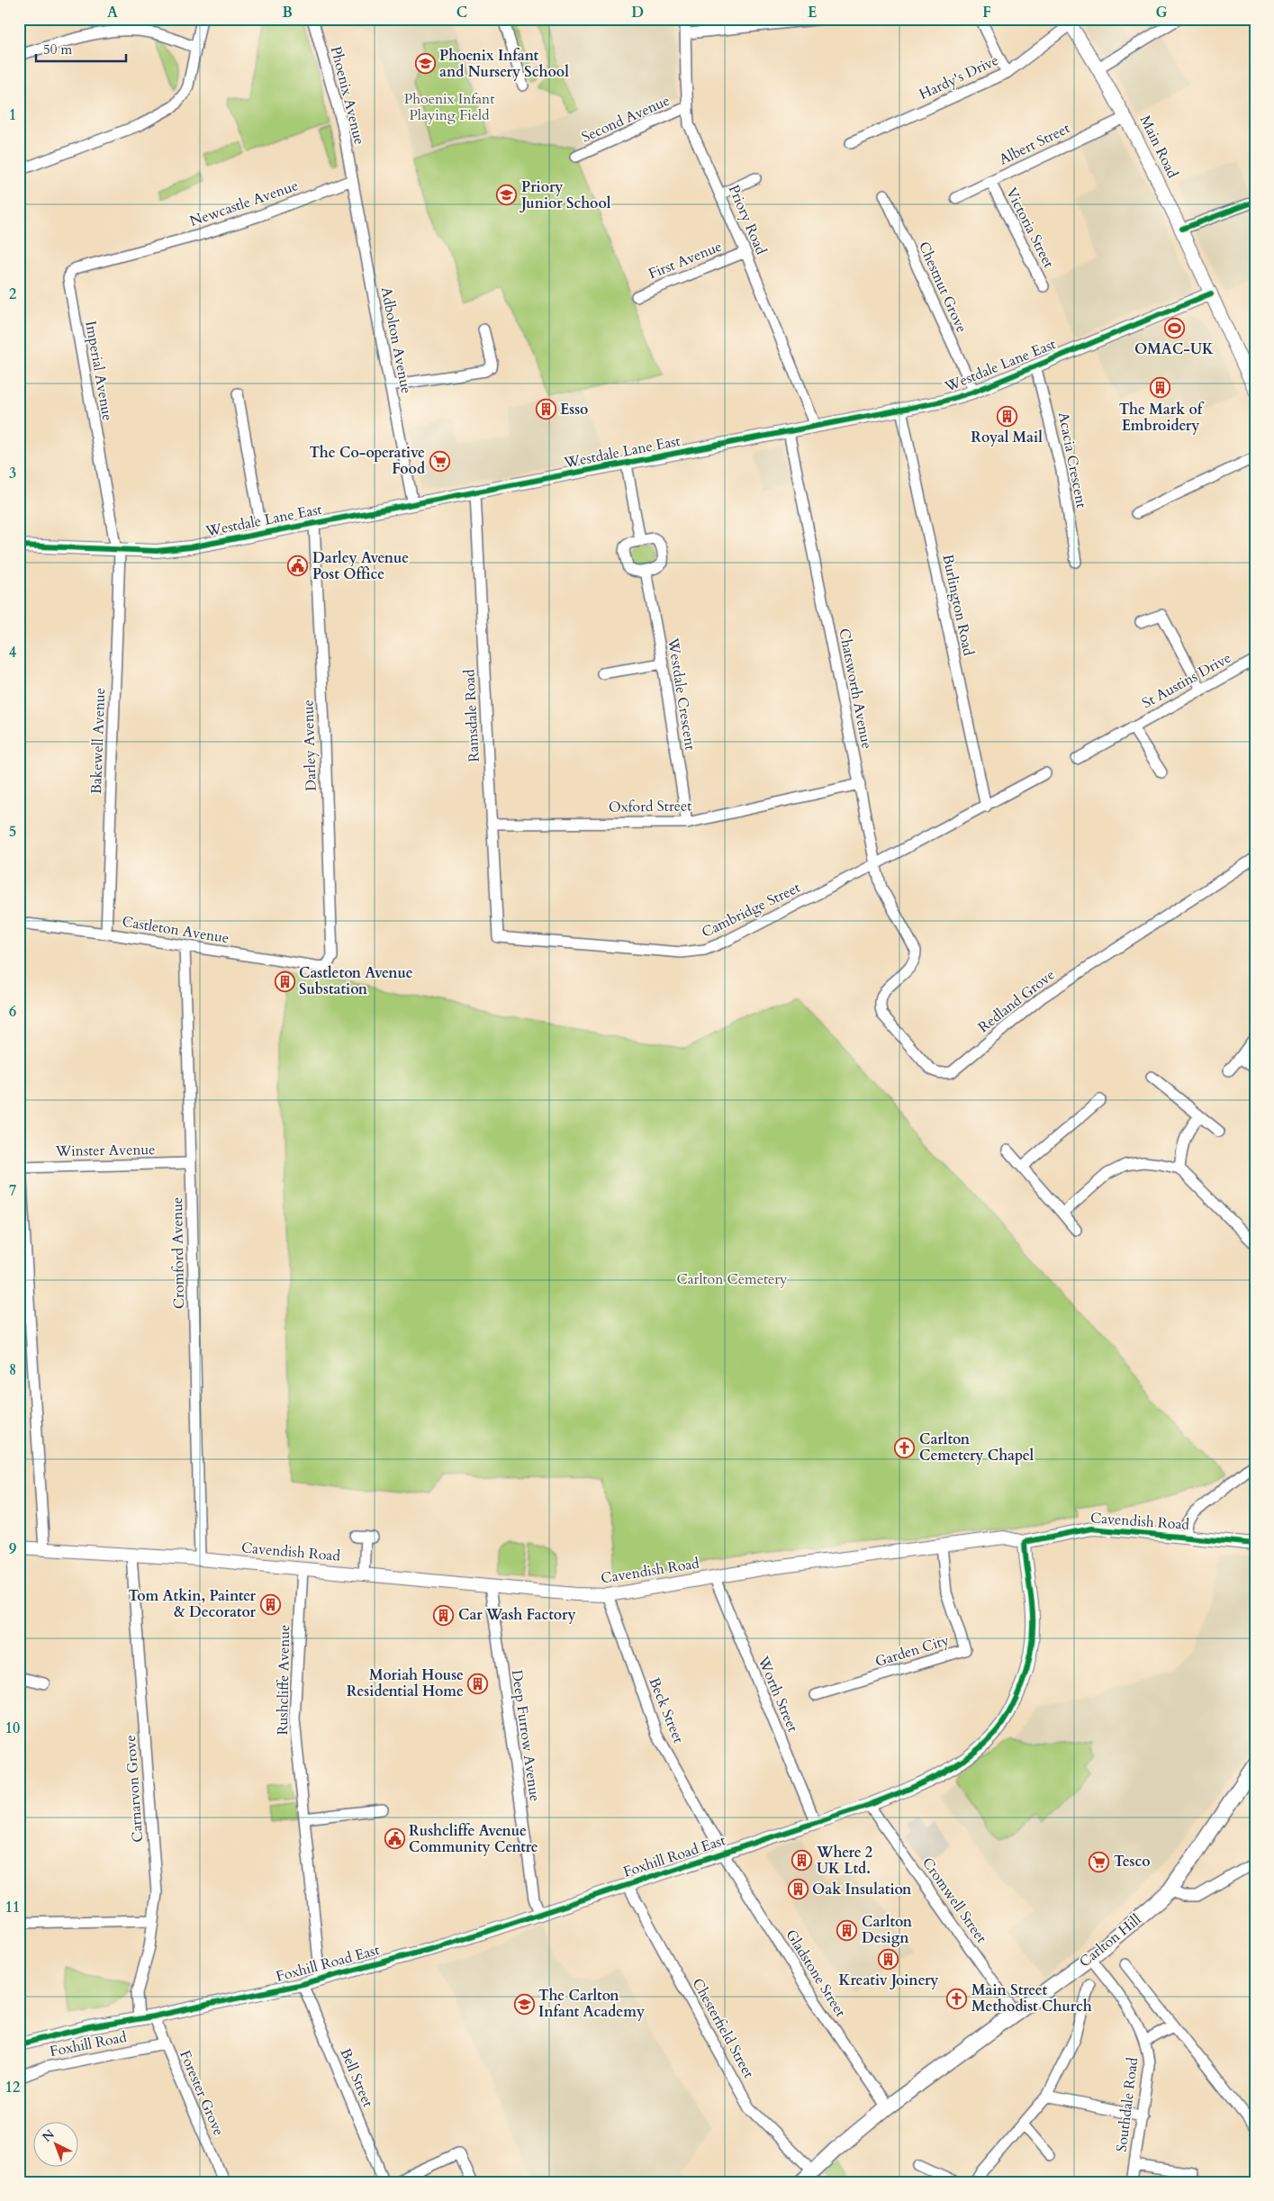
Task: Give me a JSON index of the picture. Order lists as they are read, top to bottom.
{
  "streets": {
    "main road": ["Carlton Hill"],
    "street": [
      "Hardy's Drive",
      "Phoenix Avenue",
      "Second Avenue",
      "Albert Street",
      "Main Road",
      "Newcastle Avenue",
      "Priory Road",
      "Victoria Street",
      "First Avenue",
      "Chestnut Grove",
      "Adbolton Avenue",
      "Westdale Lane East",
      "Imperial Avenue",
      "Acacia Crescent",
      "Burlington Road",
      "St Austins Drive",
      "Chatsworth Avenue",
      "Westdale Crescent",
      "Ramsdale Road",
      "Bakewell Avenue",
      "Darley Avenue",
      "Oxford Street",
      "Cambridge Street",
      "Castleton Avenue",
      "Redland Grove",
      "Winster Avenue",
      "Cromford Avenue",
      "Cavendish Road",
      "Garden City",
      "Rushcliffe Avenue",
      "Worth Street",
      "Beck Street",
      "Deep Furrow Avenue",
      "Carnarvon Grove",
      "Foxhill Road East",
      "Cromwell Street",
      "Gladstone Street",
      "Chesterfield Street",
      "Foxhill Road",
      "Bell Street",
      "Forester Grove",
      "Southdale Road"
    ]
  },
  "crossings": [
    ["Hardy's Drive", "Main Road"],
    ["Phoenix Avenue", "Newcastle Avenue"],
    ["Phoenix Avenue", "Adbolton Avenue"],
    ["Second Avenue", "Priory Road"],
    ["Albert Street", "Main Road"],
    ["Albert Street", "Victoria Street"],
    ["Main Road", "Westdale Lane East"],
    ["Newcastle Avenue", "Adbolton Avenue"],
    ["Newcastle Avenue", "Imperial Avenue"],
    ["Priory Road", "First Avenue"],
    ["Priory Road", "Westdale Lane East"],
    ["Chestnut Grove", "Westdale Lane East"],
    ["Adbolton Avenue", "Westdale Lane East"],
    ["Westdale Lane East", "Imperial Avenue"],
    ["Westdale Lane East", "Acacia Crescent"],
    ["Westdale Lane East", "Burlington Road"],
    ["Westdale Lane East", "Chatsworth Avenue"],
    ["Westdale Lane East", "Ramsdale Road"],
    ["Westdale Lane East", "Bakewell Avenue"],
    ["Westdale Lane East", "Darley Avenue"],
    ["Imperial Avenue", "Bakewell Avenue"],
    ["Chatsworth Avenue", "Oxford Street"],
    ["Chatsworth Avenue", "Cambridge Street"],
    ["Chatsworth Avenue", "Redland Grove"],
    ["Westdale Crescent", "Oxford Street"],
    ["Ramsdale Road", "Oxford Street"],
    ["Ramsdale Road", "Cambridge Street"],
    ["Bakewell Avenue", "Castleton Avenue"],
    ["Darley Avenue", "Castleton Avenue"],
    ["Castleton Avenue", "Cromford Avenue"],
    ["Winster Avenue", "Cromford Avenue"],
    ["Cromford Avenue", "Cavendish Road"],
    ["Cavendish Road", "Garden City"],
    ["Cavendish Road", "Rushcliffe Avenue"],
    ["Cavendish Road", "Worth Street"],
    ["Cavendish Road", "Beck Street"],
    ["Cavendish Road", "Deep Furrow Avenue"],
    ["Cavendish Road", "Carnarvon Grove"],
    ["Cavendish Road", "Foxhill Road East"],
    ["Rushcliffe Avenue", "Foxhill Road East"],
    ["Worth Street", "Foxhill Road East"],
    ["Beck Street", "Foxhill Road East"],
    ["Beck Street", "Gladstone Street"],
    ["Deep Furrow Avenue", "Foxhill Road East"],
    ["Carnarvon Grove", "Foxhill Road East"],
    ["Foxhill Road East", "Cromwell Street"],
    ["Foxhill Road East", "Gladstone Street"],
    ["Foxhill Road East", "Chesterfield Street"],
    ["Foxhill Road East", "Bell Street"],
    ["Foxhill Road East", "Forester Grove"],
    ["Cromwell Street", "Carlton Hill"],
    ["Carlton Hill", "Gladstone Street"],
    ["Carlton Hill", "Chesterfield Street"],
    ["Carlton Hill", "Southdale Road"],
    ["Foxhill Road", "Forester Grove"]
  ],
  "parks": ["Phoenix Infant Playing Field", "Carlton Cemetery"],
  "places": {
    "school or university": ["Phoenix Infant and Nursery School", "Priory Junior School", "The Carlton Infant Academy"],
    "sports": ["OMAC-UK"],
    "building": [
      "The Mark of Embroidery",
      "Esso",
      "Royal Mail",
      "Castleton Avenue Substation",
      "Tom Atkin, Painter & Decorator",
      "Car Wash Factory",
      "Moriah House Residential Home",
      "Where 2 UK Ltd.",
      "Oak Insulation",
      "Carlton Design",
      "Kreativ Joinery"
    ],
    "supermarket": ["The Co-operative Food", "Tesco"],
    "public building": ["Darley Avenue Post Office", "Rushcliffe Avenue Community Centre"],
    "church": ["Carlton Cemetery Chapel", "Main Street Methodist Church"]
  },
  "scale_bar": "50 m",
  "north": "top left",
  "grid": {
    "columns": [
      "A",
      "B",
      "C",
      "D",
      "E",
      "F",
      "G"
    ],
    "rows": [
      "1",
      "2",
      "3",
      "4",
      "5",
      "6",
      "7",
      "8",
      "9",
      "10",
      "11",
      "12"
    ]
  }
}
